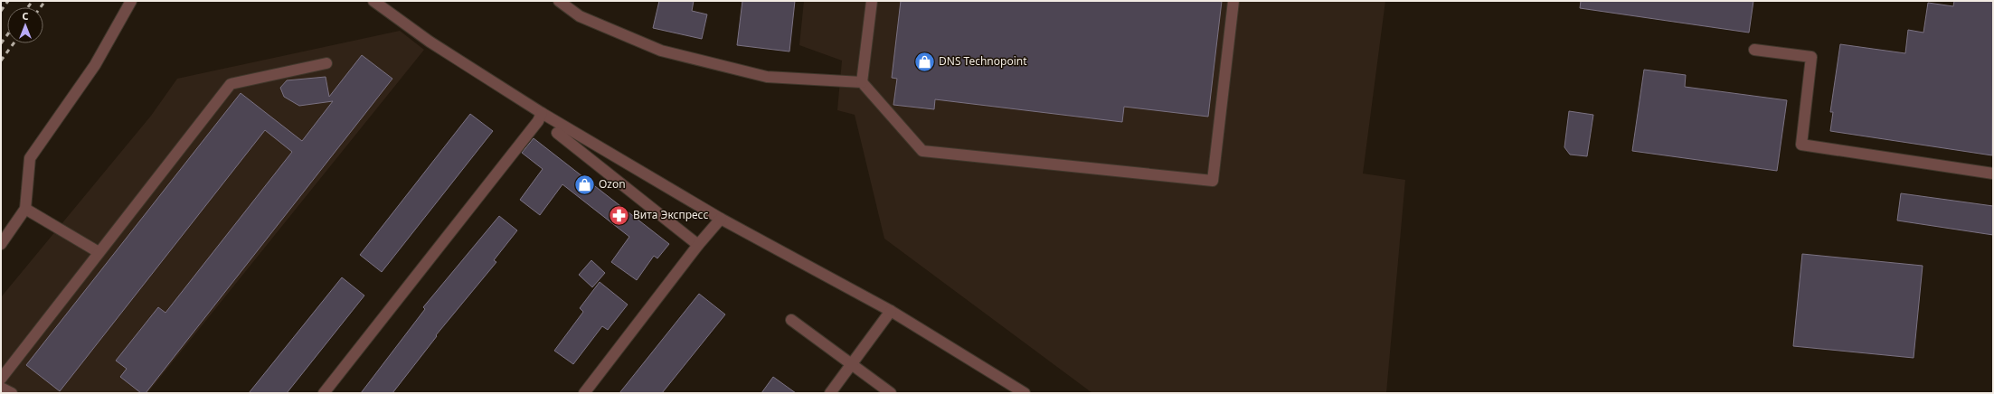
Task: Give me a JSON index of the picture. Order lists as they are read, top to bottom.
{
  "places": {
    "shop": ["DNS Technopoint", "Ozon"],
    "pharmacy": ["Вита Экспресс"]
  },
  "north": "top"
}
